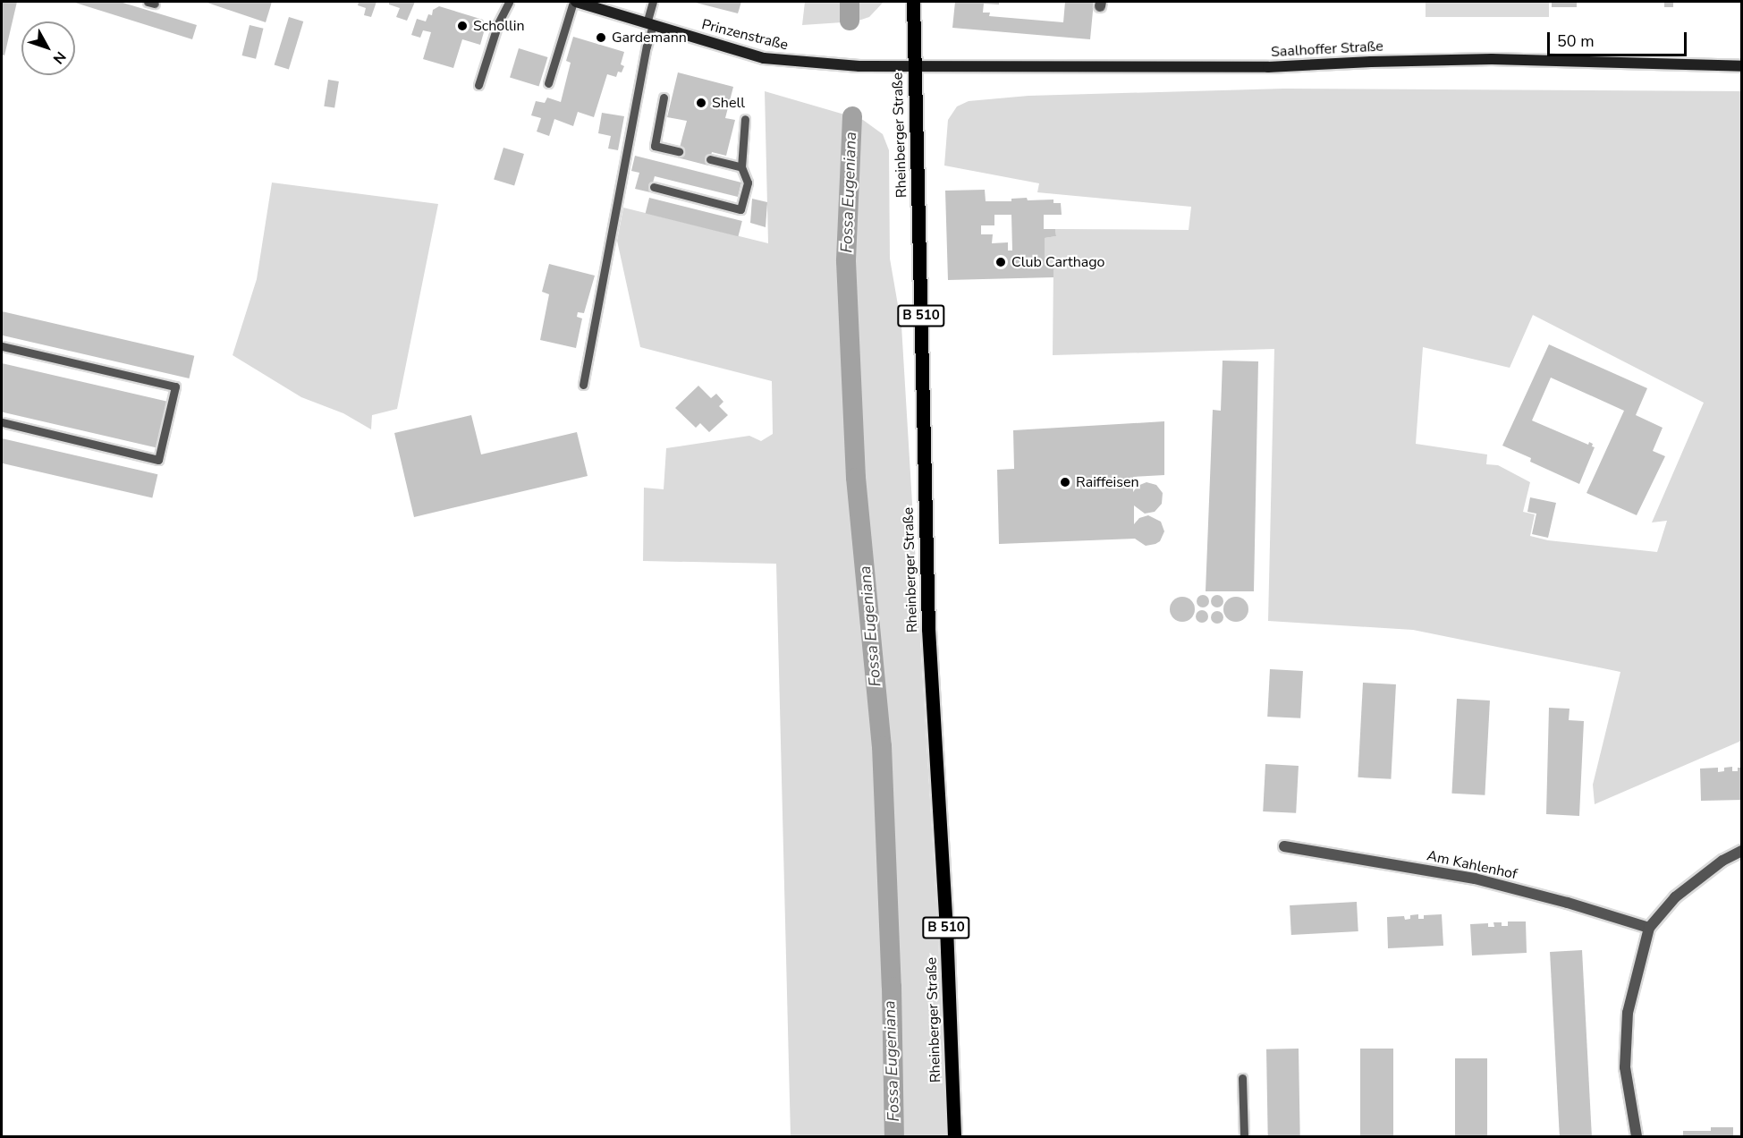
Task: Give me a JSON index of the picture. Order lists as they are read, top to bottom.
{
  "streets": {
    "main road": [
      "Prinzenstraße",
      "Saalhoffer Straße",
      "Rheinberger Straße",
      "B 510"
    ],
    "street": ["Am Kahlenhof"]
  },
  "crossings": [
    ["Prinzenstraße", "Saalhoffer Straße"],
    ["Prinzenstraße", "Rheinberger Straße"],
    ["Saalhoffer Straße", "Rheinberger Straße"]
  ],
  "water": ["Fossa Eugeniana"],
  "places": [
    "Schollin",
    "Gardemann",
    "Shell",
    "Club Carthago",
    "Raiffeisen"
  ],
  "scale_bar": "50 m",
  "north": "bottom right"
}
